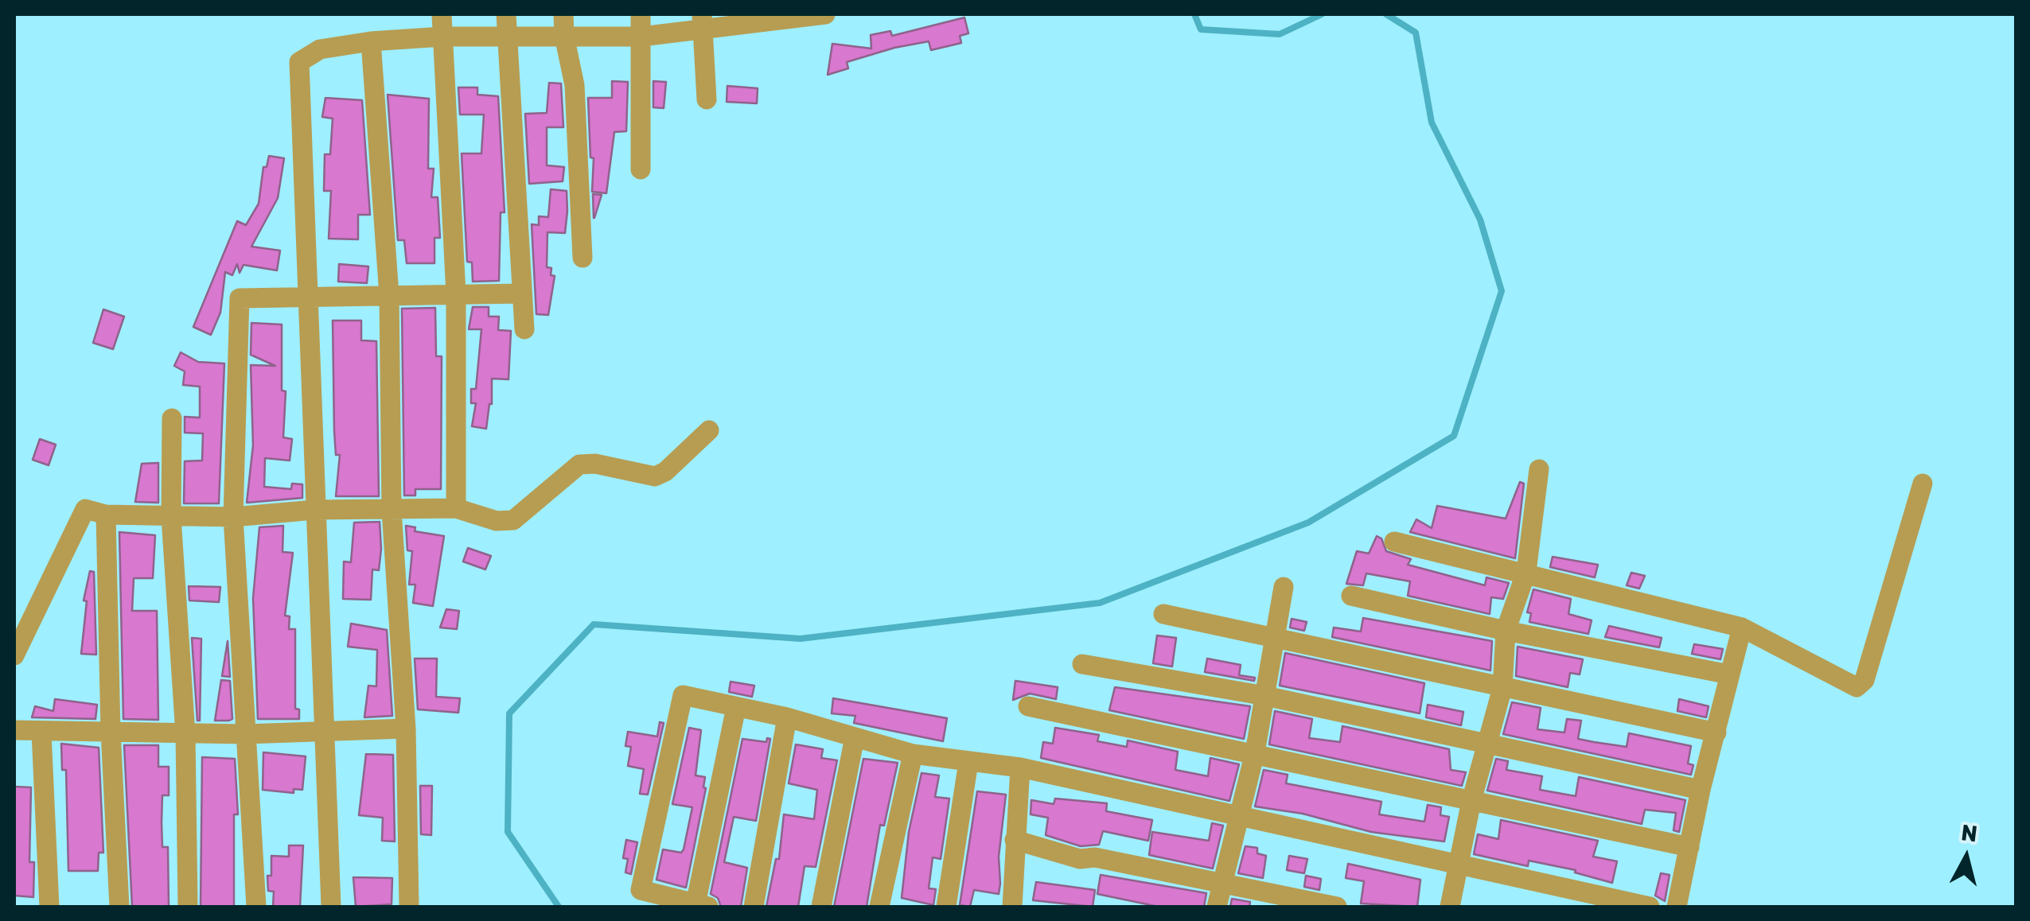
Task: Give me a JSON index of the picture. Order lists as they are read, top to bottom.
{
  "north": "top"
}
